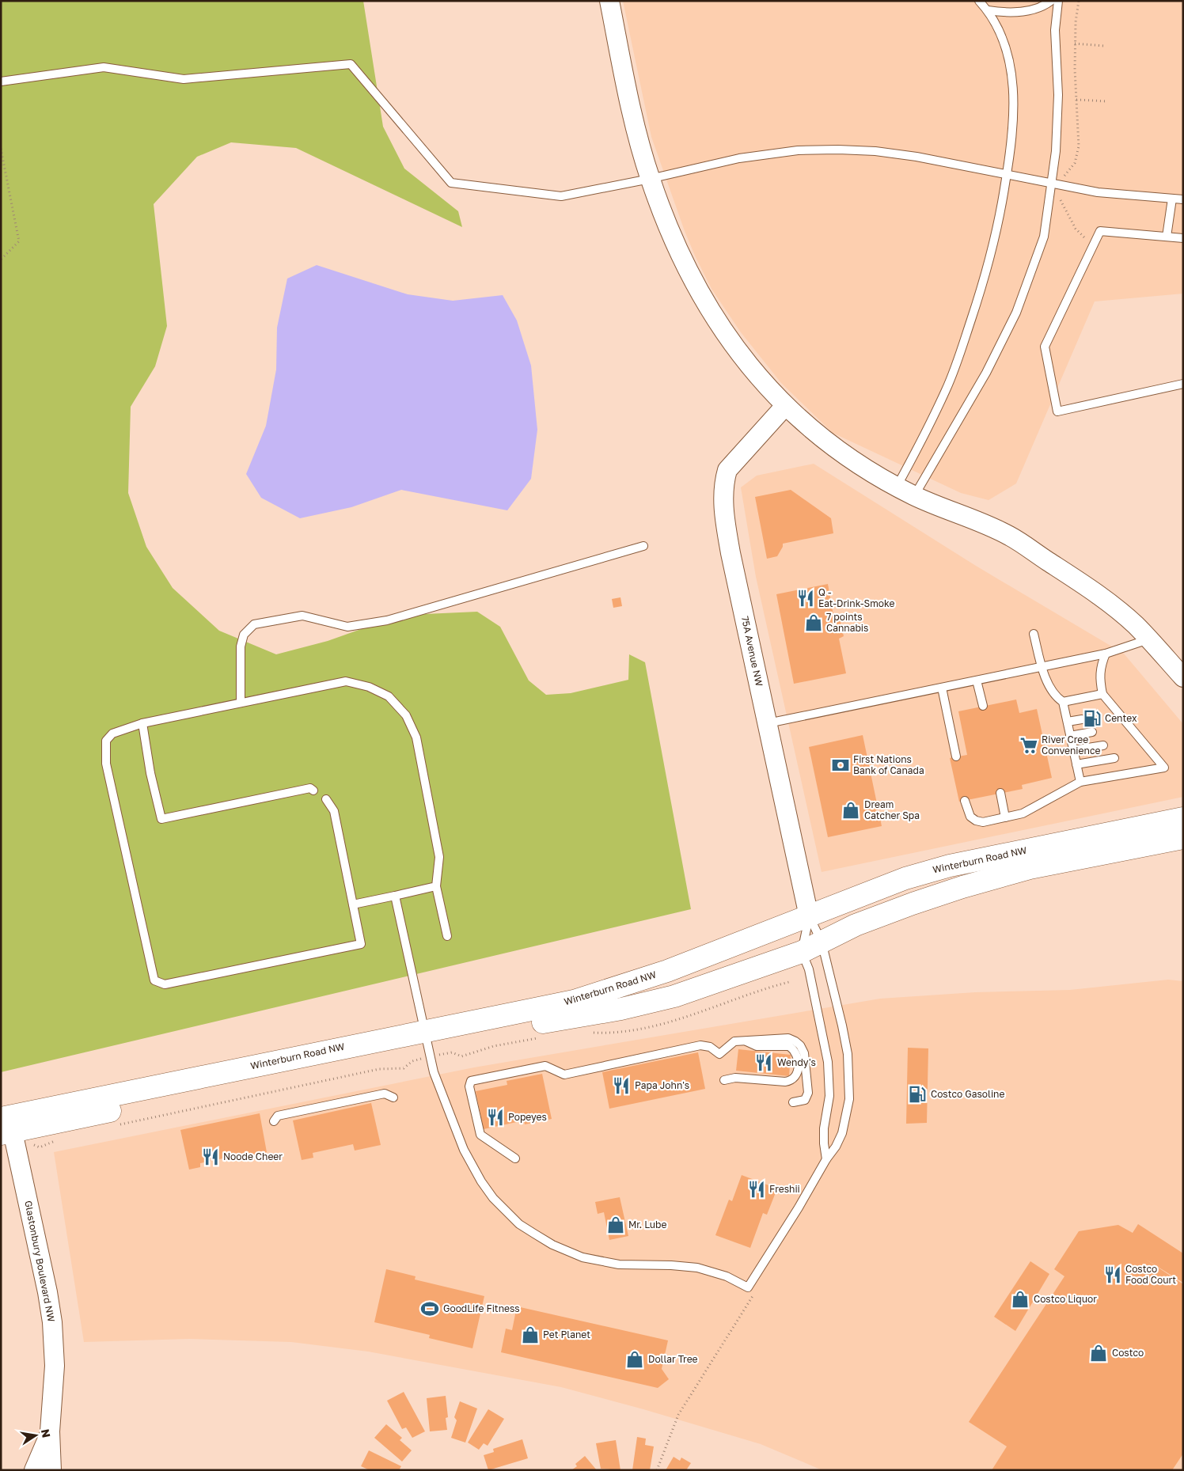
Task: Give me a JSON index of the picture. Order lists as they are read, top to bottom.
{
  "streets": {
    "main road": ["Winterburn Road NW"],
    "street": ["75A Avenue NW", "Glastonbury Boulevard NW"]
  },
  "crossings": [
    ["75A Avenue NW", "Winterburn Road NW"],
    ["Winterburn Road NW", "Glastonbury Boulevard NW"]
  ],
  "places": {
    "restaurant": [
      "Q - Eat-Drink-Smoke",
      "Wendy's",
      "Papa John's",
      "Popeyes",
      "Noode Cheer",
      "Freshii",
      "Costco Food Court"
    ],
    "shop": [
      "7 points Cannabis",
      "Dream Catcher Spa",
      "Mr. Lube",
      "Costco Liquor",
      "Pet Planet",
      "Costco",
      "Dollar Tree"
    ],
    "fuel station": ["Centex", "Costco Gasoline"],
    "supermarket": ["River Cree Convenience"],
    "bank": ["First Nations Bank of Canada"],
    "sports": ["GoodLife Fitness"]
  },
  "north": "right"
}
